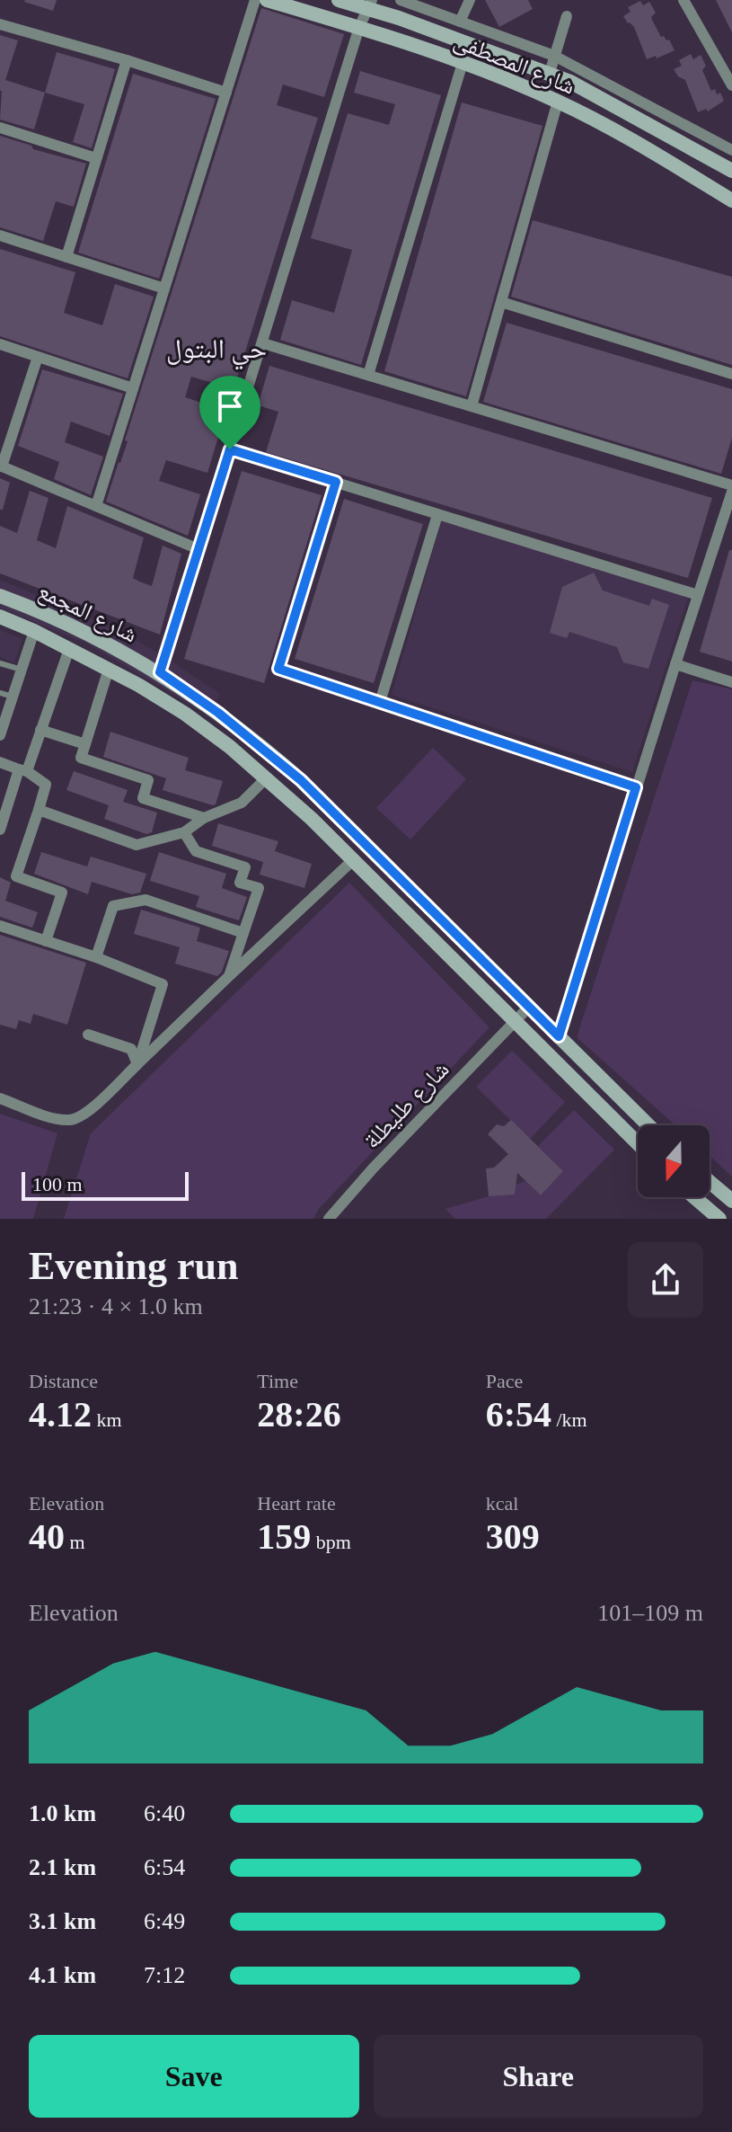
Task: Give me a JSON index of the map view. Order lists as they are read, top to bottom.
{
  "streets": {
    "street": ["شارع المصطفى", "شارع المجمع", "شارع طليطلة"]
  },
  "crossings": [
    ["شارع المجمع", "شارع طليطلة"]
  ],
  "districts": ["حي البتول"],
  "scale_bar": "100 m",
  "north": "bottom",
  "page": {
    "scale": "100 m",
    "heading": ["Evening run", "21:23 · 4 × 1.0 km"],
    "stats": [
      ["Distance", "4.12 km"],
      ["Time", "28:26"],
      ["Pace", "6:54 /km"],
      ["Elevation", "40 m"],
      ["Heart rate", "159 bpm"],
      ["kcal", "309"]
    ],
    "chart": ["Elevation", "101–109 m"],
    "list": [
      {
        "name": "1.0 km",
        "note": "6:40"
      },
      {
        "name": "2.1 km",
        "note": "6:54"
      },
      {
        "name": "3.1 km",
        "note": "6:49"
      },
      {
        "name": "4.1 km",
        "note": "7:12"
      }
    ],
    "buttons": ["Save", "Share"]
  }
}
